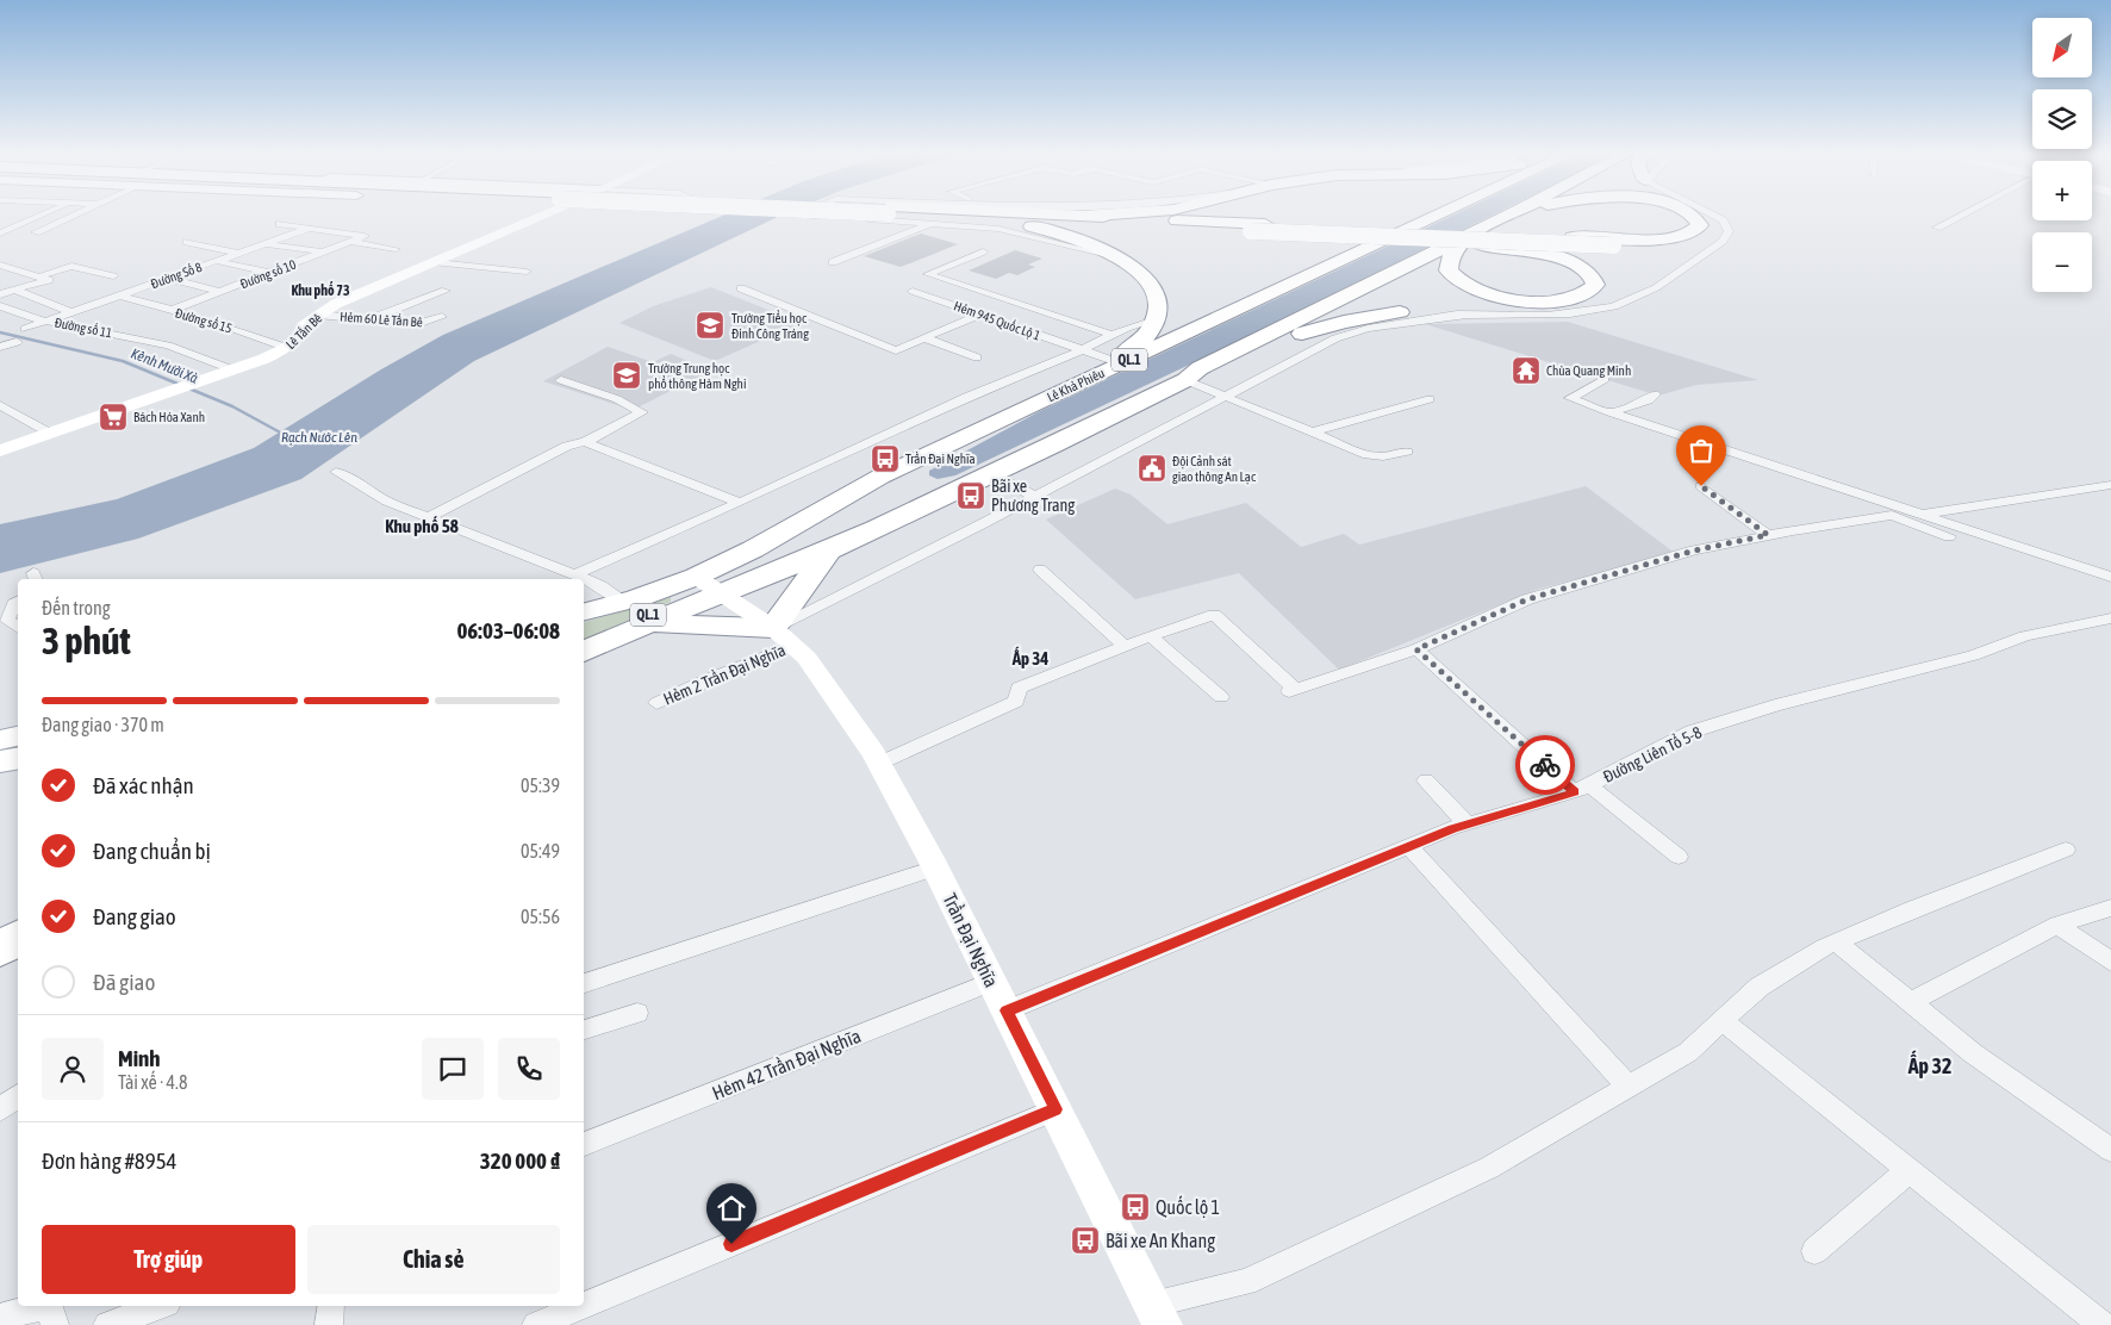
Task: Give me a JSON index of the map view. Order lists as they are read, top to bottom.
{
  "streets": {
    "highway": ["QL.1", "Lê Khả Phiêu"],
    "street": [
      "Đường số 10",
      "Đường Số 8",
      "Hẻm 60 Lê Tấn Bê",
      "Đường số 15",
      "Hẻm 945 Quốc Lộ 1",
      "Đường số 11",
      "Lê Tấn Bê",
      "Hẻm 2 Trần Đại Nghĩa",
      "Đường Liên Tổ 5-8",
      "Trần Đại Nghĩa",
      "Hẻm 42 Trần Đại Nghĩa"
    ]
  },
  "crossings": [
    ["Đường số 10", "Đường Số 8"],
    ["Đường số 10", "Đường số 15"],
    ["Đường Số 8", "Đường số 15"],
    ["Đường Số 8", "Đường số 11"],
    ["Hẻm 60 Lê Tấn Bê", "Lê Tấn Bê"],
    ["Đường số 15", "Lê Tấn Bê"],
    ["Đường số 11", "Lê Tấn Bê"],
    ["Lê Khả Phiêu", "Trần Đại Nghĩa"],
    ["Hẻm 2 Trần Đại Nghĩa", "Trần Đại Nghĩa"],
    ["Đường Liên Tổ 5-8", "Trần Đại Nghĩa"],
    ["Trần Đại Nghĩa", "Hẻm 42 Trần Đại Nghĩa"]
  ],
  "districts": [
    "Khu phố 73",
    "Khu phố 58",
    "Ấp 34",
    "Ấp 32"
  ],
  "water": ["Kênh Mười Xà", "Rạch Nước Lên"],
  "places": {
    "school or university": ["Trường Tiểu học Đinh Công Tráng", "Trường Trung học phổ thông Hàm Nghi"],
    "temple": ["Chùa Quang Minh"],
    "supermarket": ["Bách Hóa Xanh"],
    "bus stop": [
      "Trần Đại Nghĩa",
      "Bãi xe Phương Trang",
      "Quốc lộ 1",
      "Bãi xe An Khang"
    ],
    "public building": ["Đội Cảnh sát giao thông An Lạc"]
  },
  "north": "bottom left",
  "page": {
    "map_buttons": ["+", "−"],
    "heading": ["3 phút", "Đến trong", "06:03–06:08"],
    "panel": [
      "Minh",
      "Tài xế · 4.8",
      "Đơn hàng #8954",
      "320 000 ₫"
    ],
    "bar": "Đang giao · 370 m",
    "list": [
      ["Đã xác nhận", "05:39"],
      ["Đang chuẩn bị", "05:49"],
      ["Đang giao", "05:56"],
      "Đã giao"
    ],
    "buttons": ["Trợ giúp", "Chia sẻ"]
  }
}
